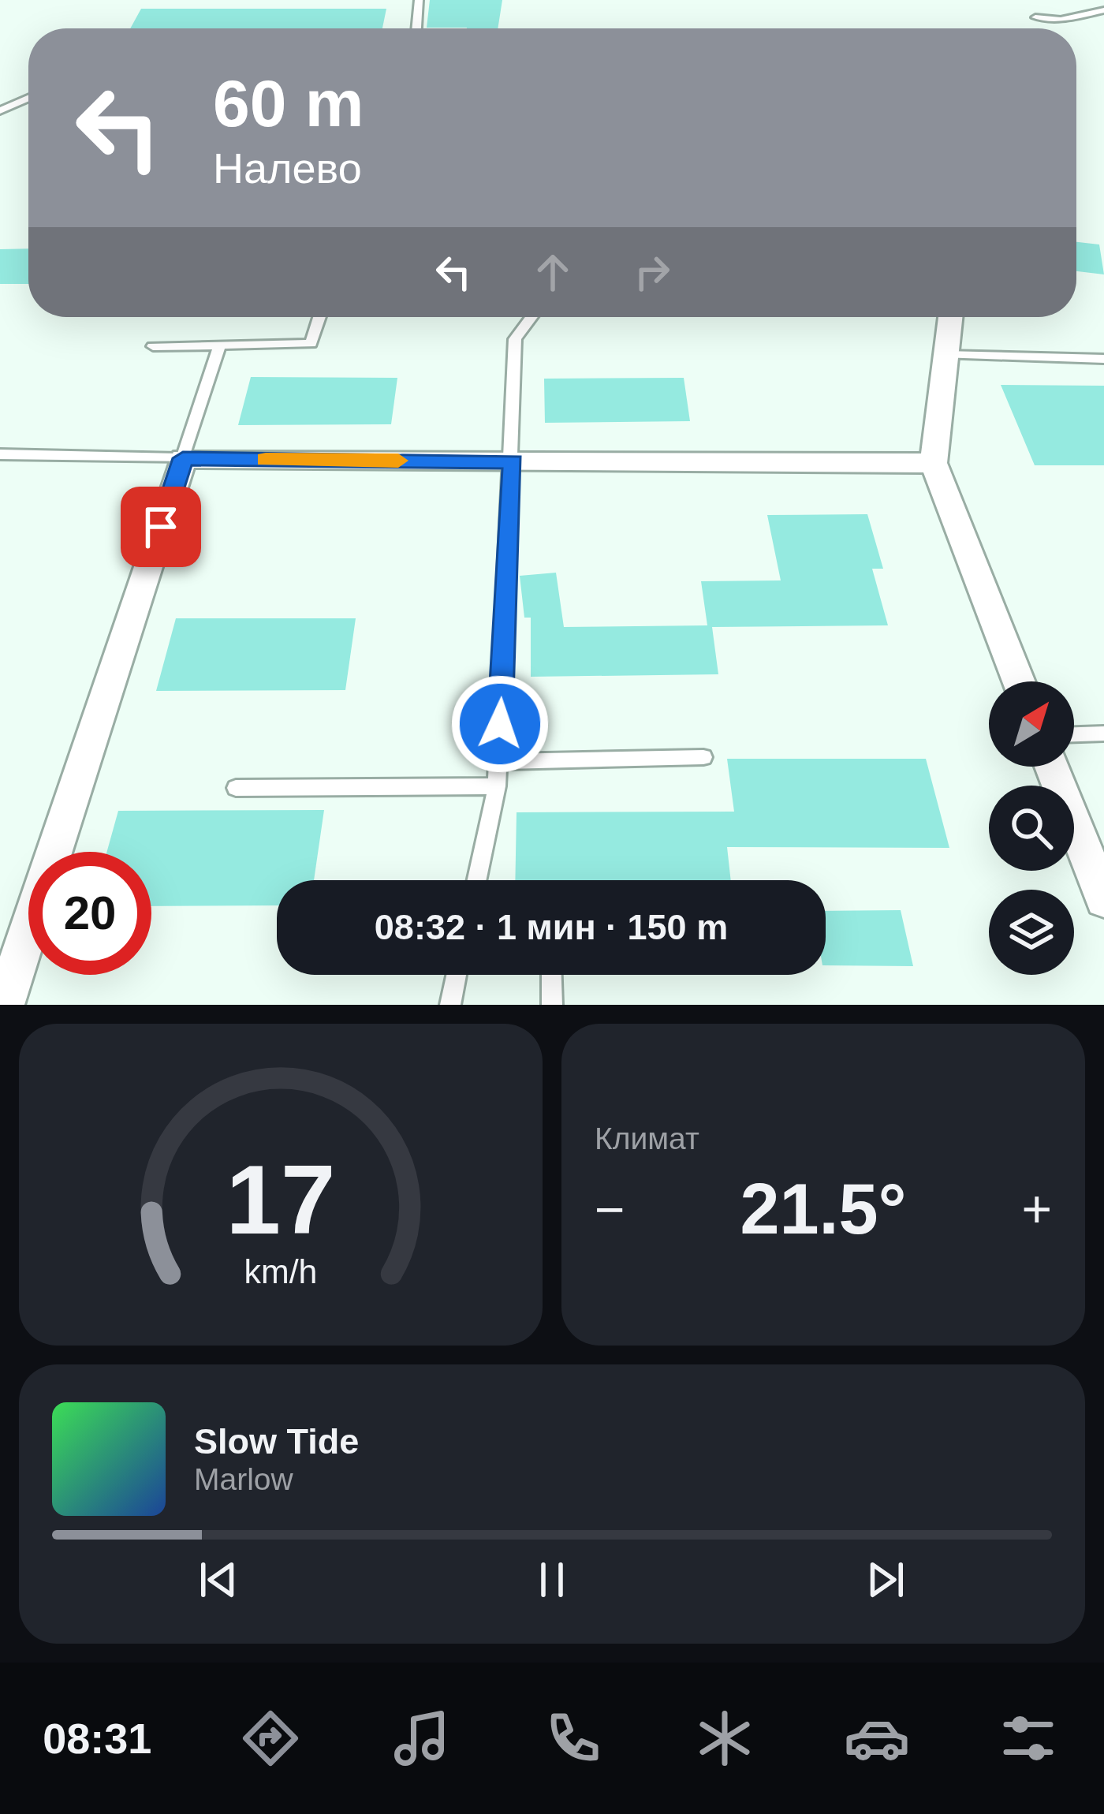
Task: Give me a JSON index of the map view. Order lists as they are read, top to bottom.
{
  "north": "top right",
  "page": {
    "turn": ["60 m", "Налево"],
    "limit": "20",
    "trip": "08:32 · 1 мин · 150 m",
    "tile": "Климат",
    "heat": ["−", "21.5°", "+"],
    "song": ["Slow Tide", "Marlow"],
    "tabs": "08:31",
    "gauge": ["17", "km/h"]
  }
}
